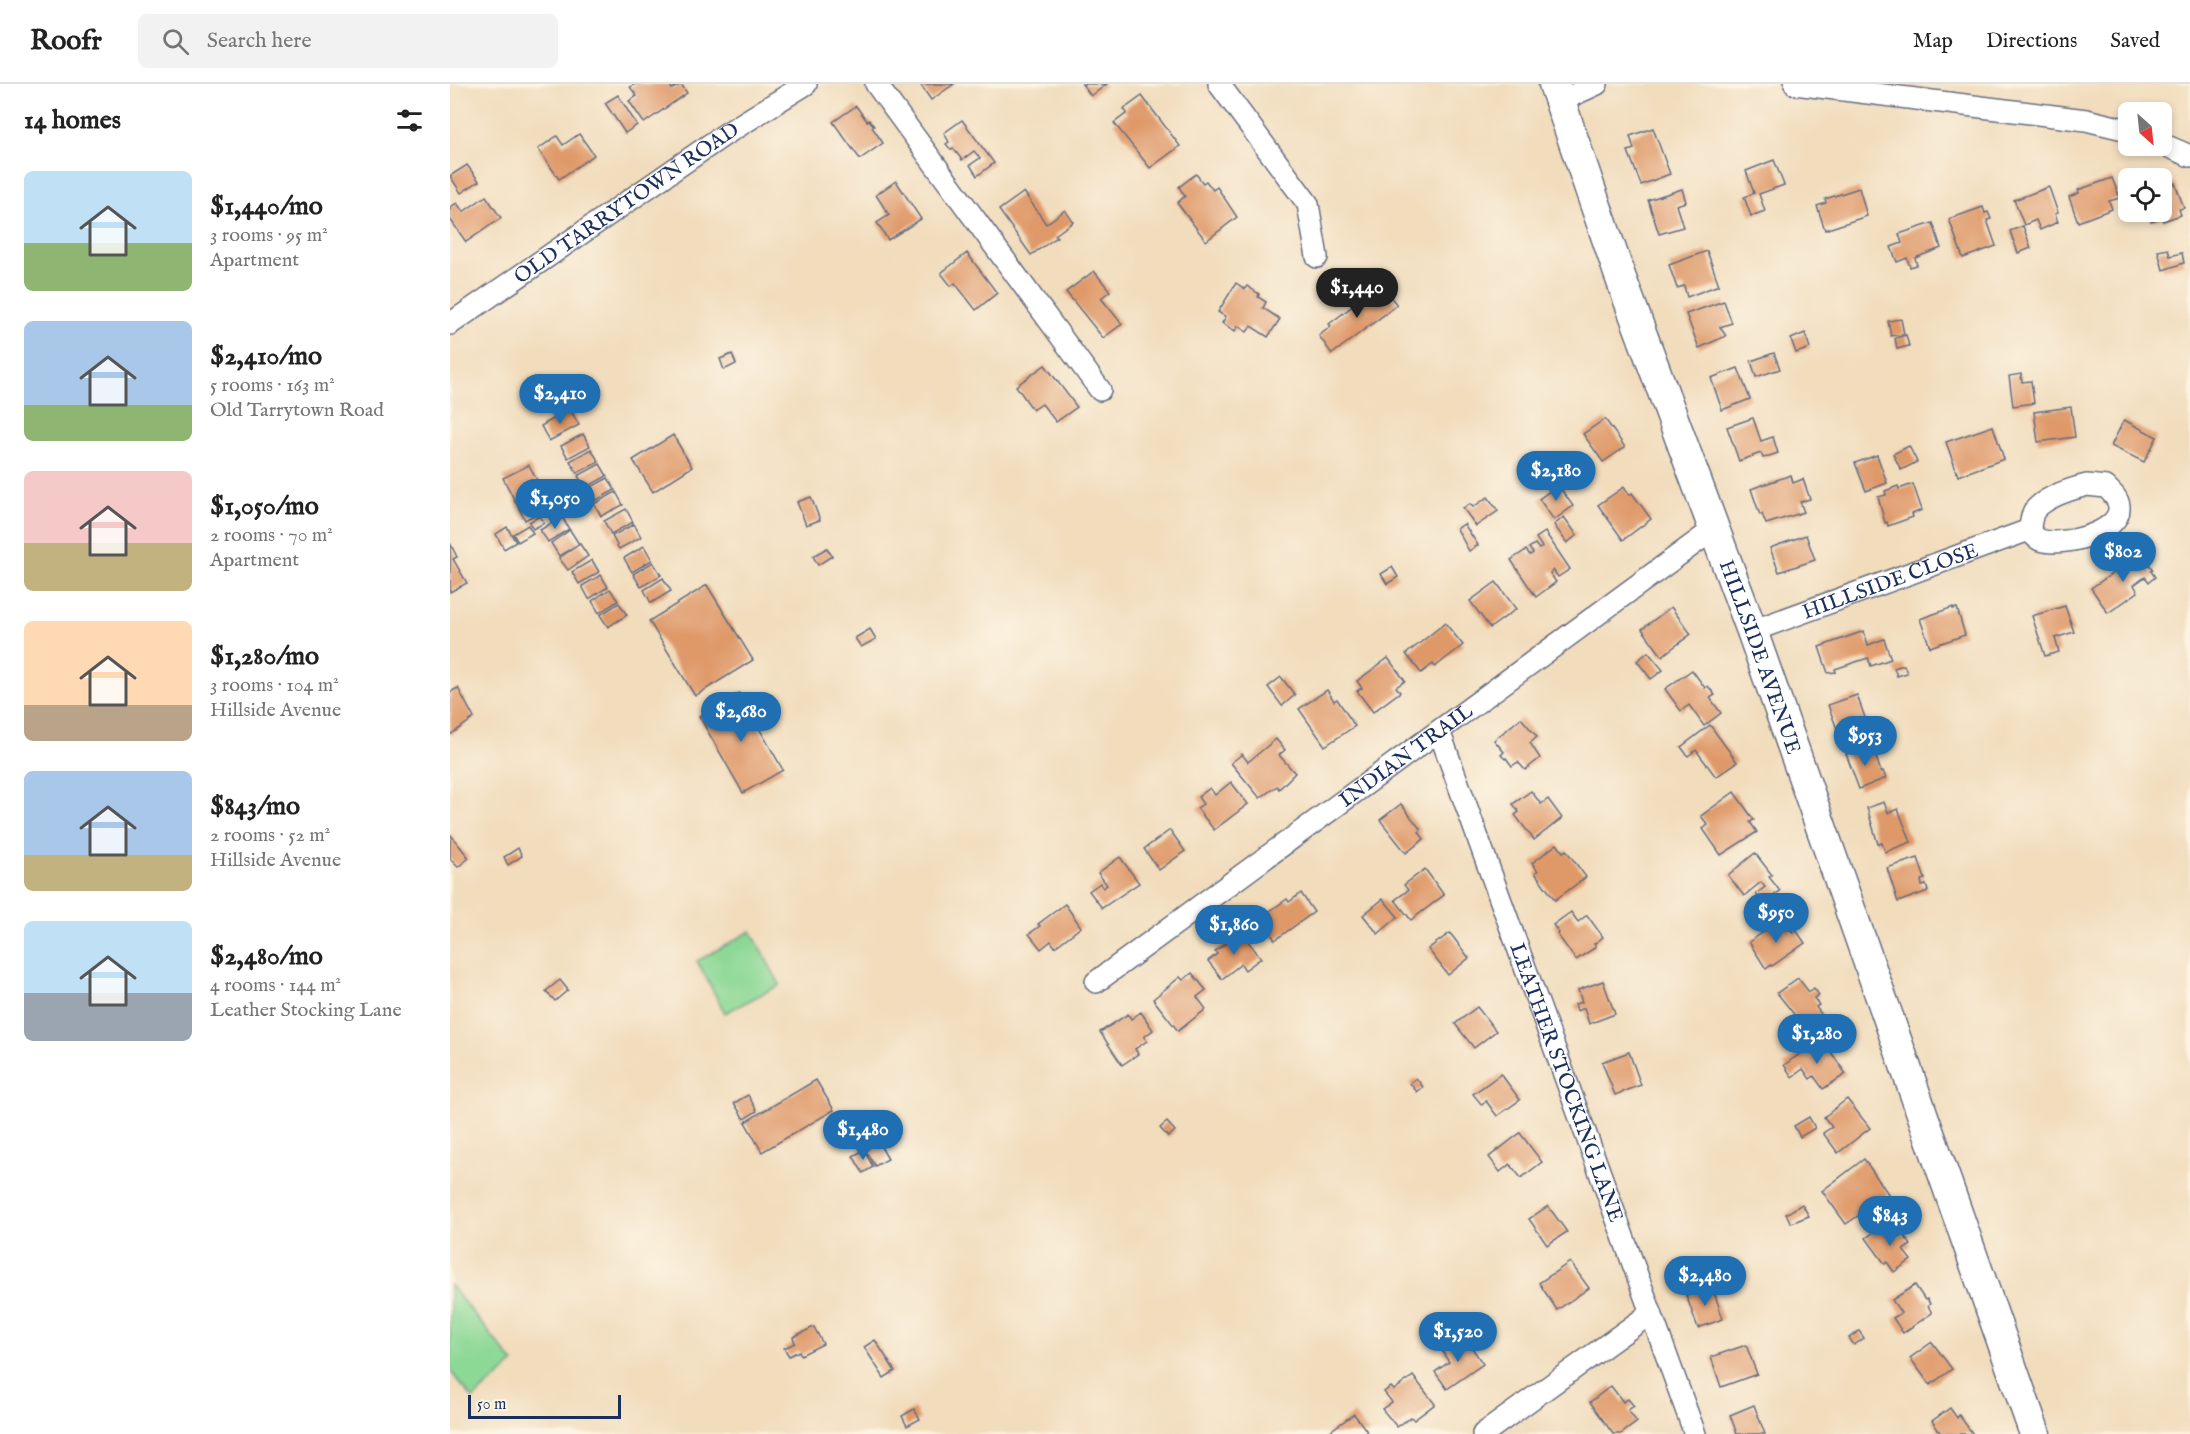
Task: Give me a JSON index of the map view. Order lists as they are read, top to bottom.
{
  "streets": {
    "main road": ["HILLSIDE AVENUE"],
    "street": [
      "OLD TARRYTOWN ROAD",
      "HILLSIDE CLOSE",
      "INDIAN TRAIL",
      "LEATHER STOCKING LANE"
    ]
  },
  "crossings": [
    ["HILLSIDE CLOSE", "HILLSIDE AVENUE"],
    ["HILLSIDE AVENUE", "INDIAN TRAIL"],
    ["INDIAN TRAIL", "LEATHER STOCKING LANE"]
  ],
  "scale_bar": "50 m",
  "north": "bottom right",
  "page": {
    "header": "Roofr",
    "search": "Search here",
    "nav": ["Map", "Directions", "Saved"],
    "heading": "14 homes",
    "list": [
      {
        "name": "$1,440/mo",
        "note": "3 rooms · 95 m² · Apartment"
      },
      {
        "name": "$2,410/mo",
        "note": "5 rooms · 163 m² · Old Tarrytown Road"
      },
      {
        "name": "$1,050/mo",
        "note": "2 rooms · 70 m² · Apartment"
      },
      {
        "name": "$1,280/mo",
        "note": "3 rooms · 104 m² · Hillside Avenue"
      },
      {
        "name": "$843/mo",
        "note": "2 rooms · 52 m² · Hillside Avenue"
      },
      {
        "name": "$2,480/mo",
        "note": "4 rooms · 144 m² · Leather Stocking Lane"
      }
    ],
    "price": [
      "$1,440",
      "$2,410",
      "$2,180",
      "$1,050",
      "$802",
      "$2,680",
      "$953",
      "$950",
      "$1,860",
      "$1,280",
      "$1,480",
      "$843",
      "$2,480",
      "$1,520"
    ],
    "scale": "50 m"
  }
}
